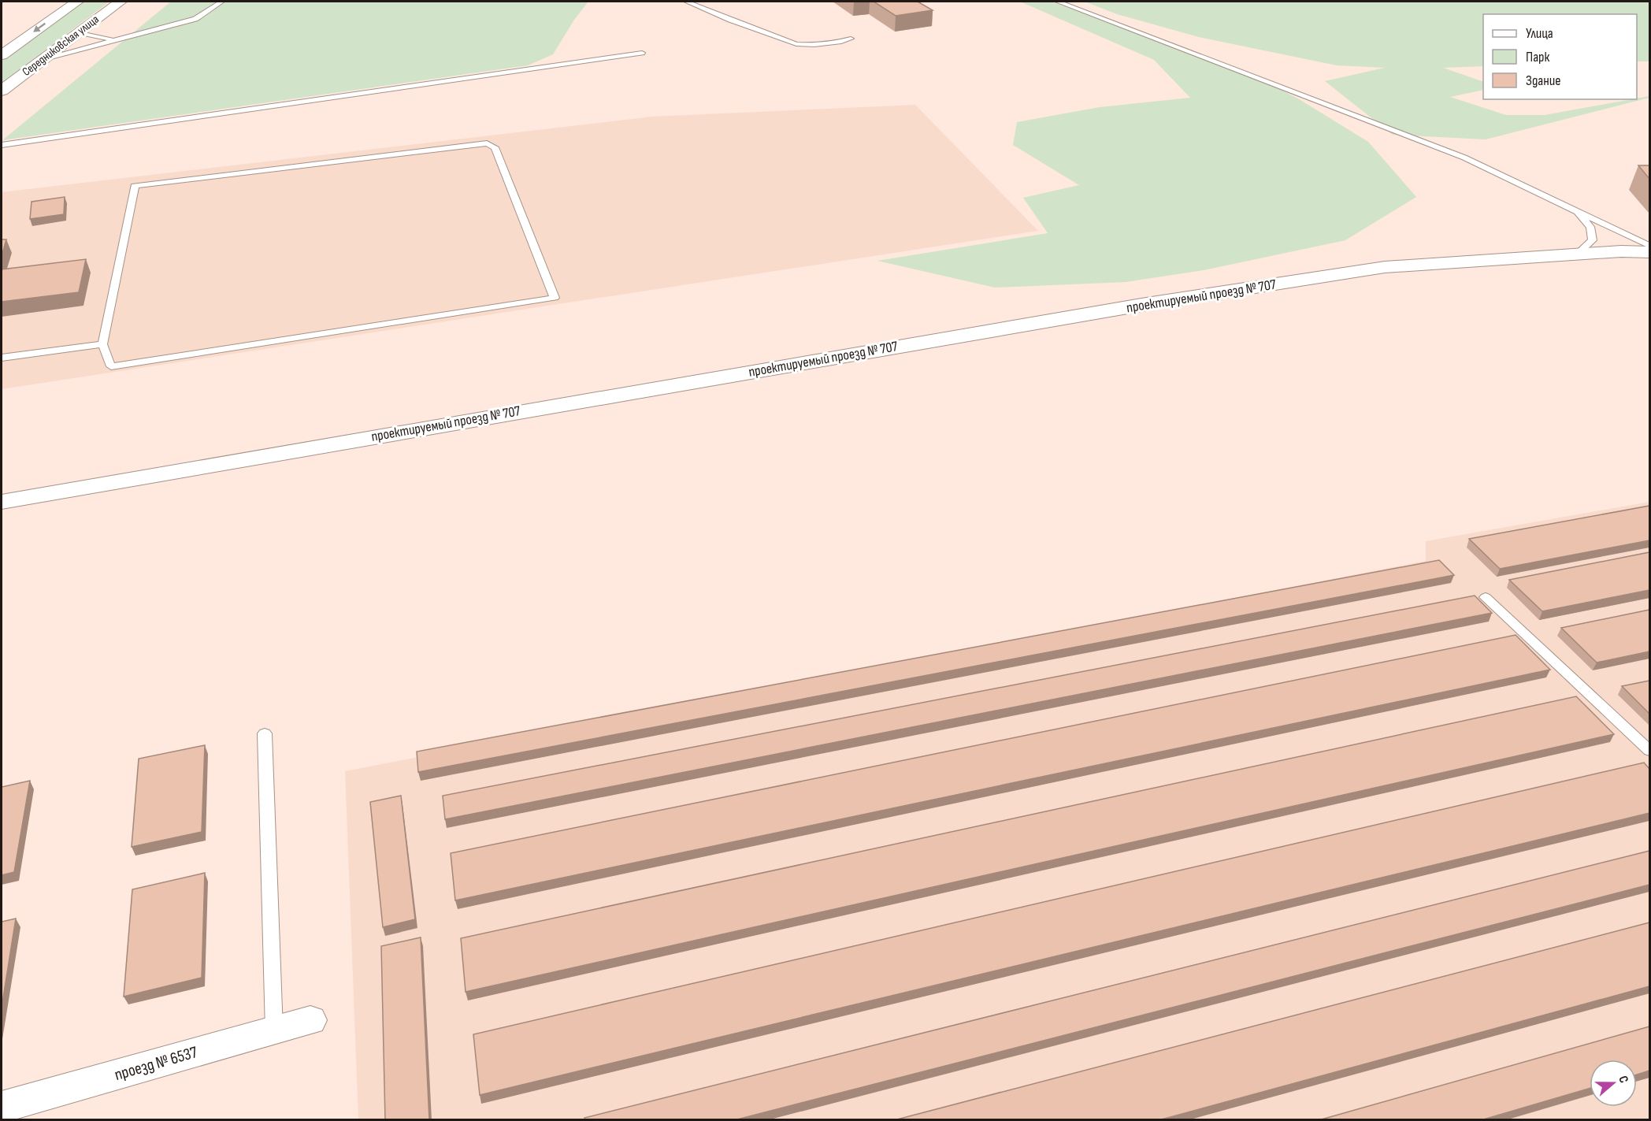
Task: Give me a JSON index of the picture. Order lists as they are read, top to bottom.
{
  "streets": {
    "street": ["Середниковская улица", "проектируемый проезд № 707", "проезд № 6537"]
  },
  "legend": ["Улица", "Парк", "Здание"],
  "north": "right"
}
